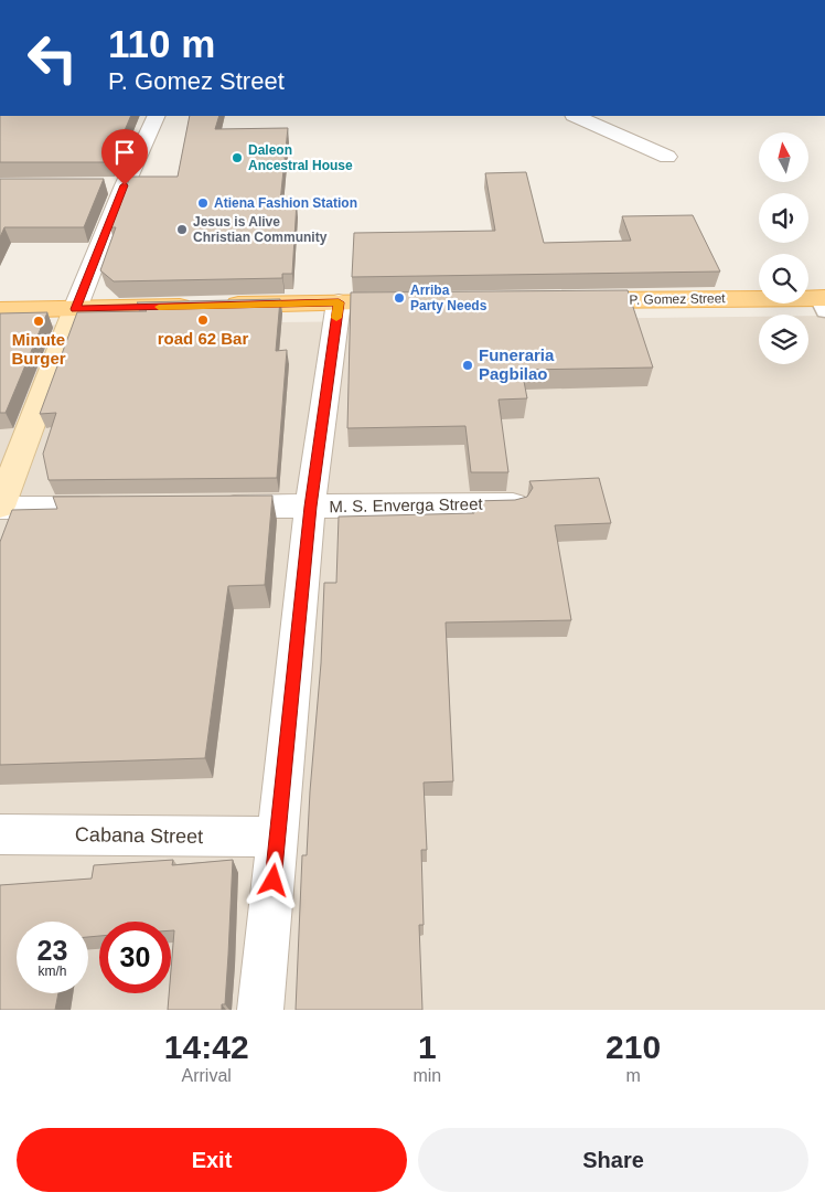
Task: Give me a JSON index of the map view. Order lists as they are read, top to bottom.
{
  "streets": {
    "main road": ["P. Gomez Street"],
    "street": ["M. S. Enverga Street", "Cabana Street"]
  },
  "places": [
    "Daleon Ancestral House",
    "Atiena Fashion Station",
    "Jesus is Alive Christian Community",
    "Arriba Party Needs",
    "road 62 Bar",
    "Minute Burger",
    "Funeraria Pagbilao"
  ],
  "north": "top",
  "page": {
    "turn": ["110 m", "P. Gomez Street"],
    "speed": "23 km/h",
    "limit": "30",
    "eta": [
      "14:42",
      "Arrival",
      "1",
      "min",
      "210",
      "m"
    ],
    "buttons": ["Exit", "Share"]
  }
}
